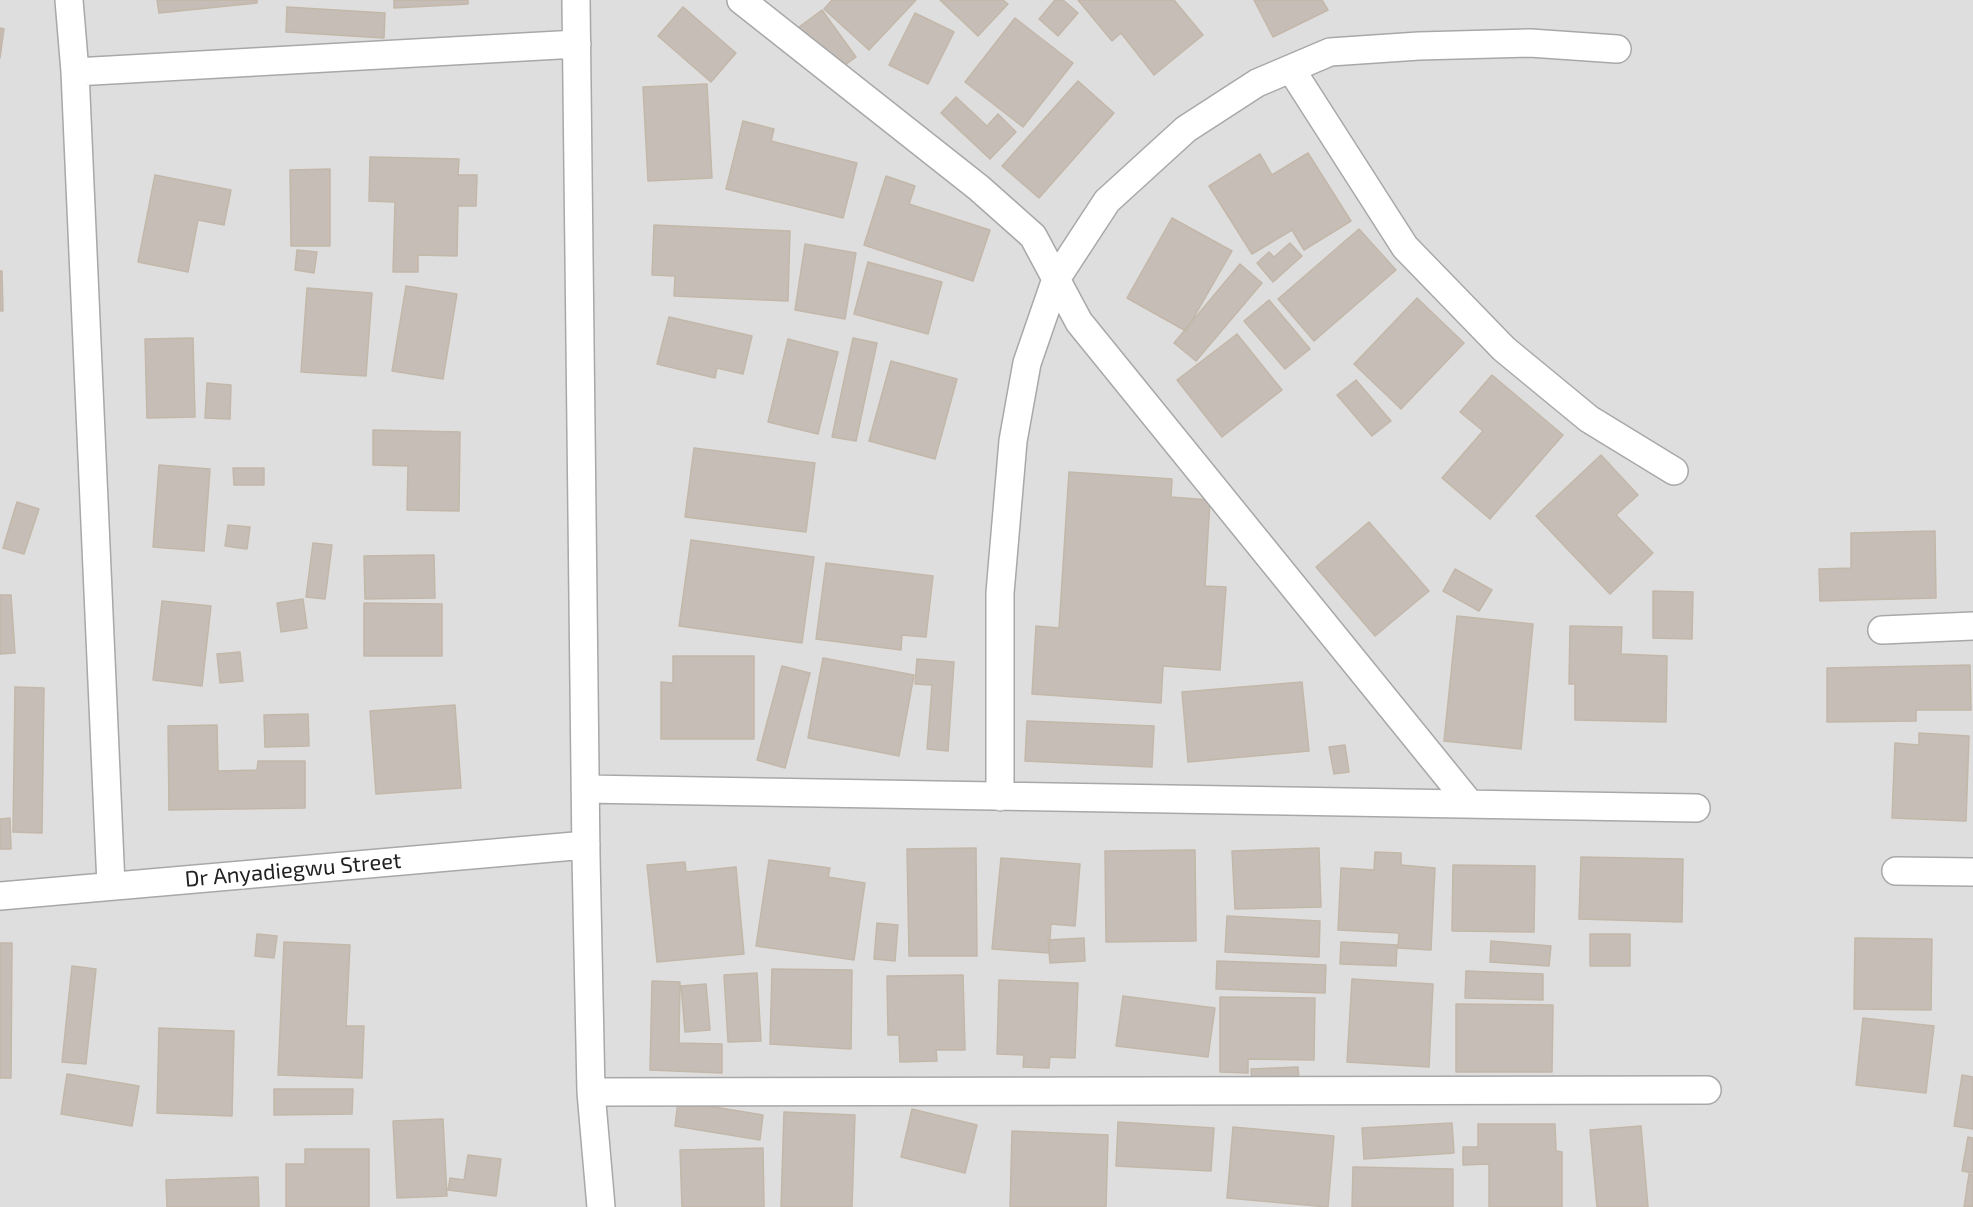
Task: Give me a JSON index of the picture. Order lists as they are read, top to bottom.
{
  "streets": {
    "street": ["Dr Anyadiegwu Street"]
  }
}
